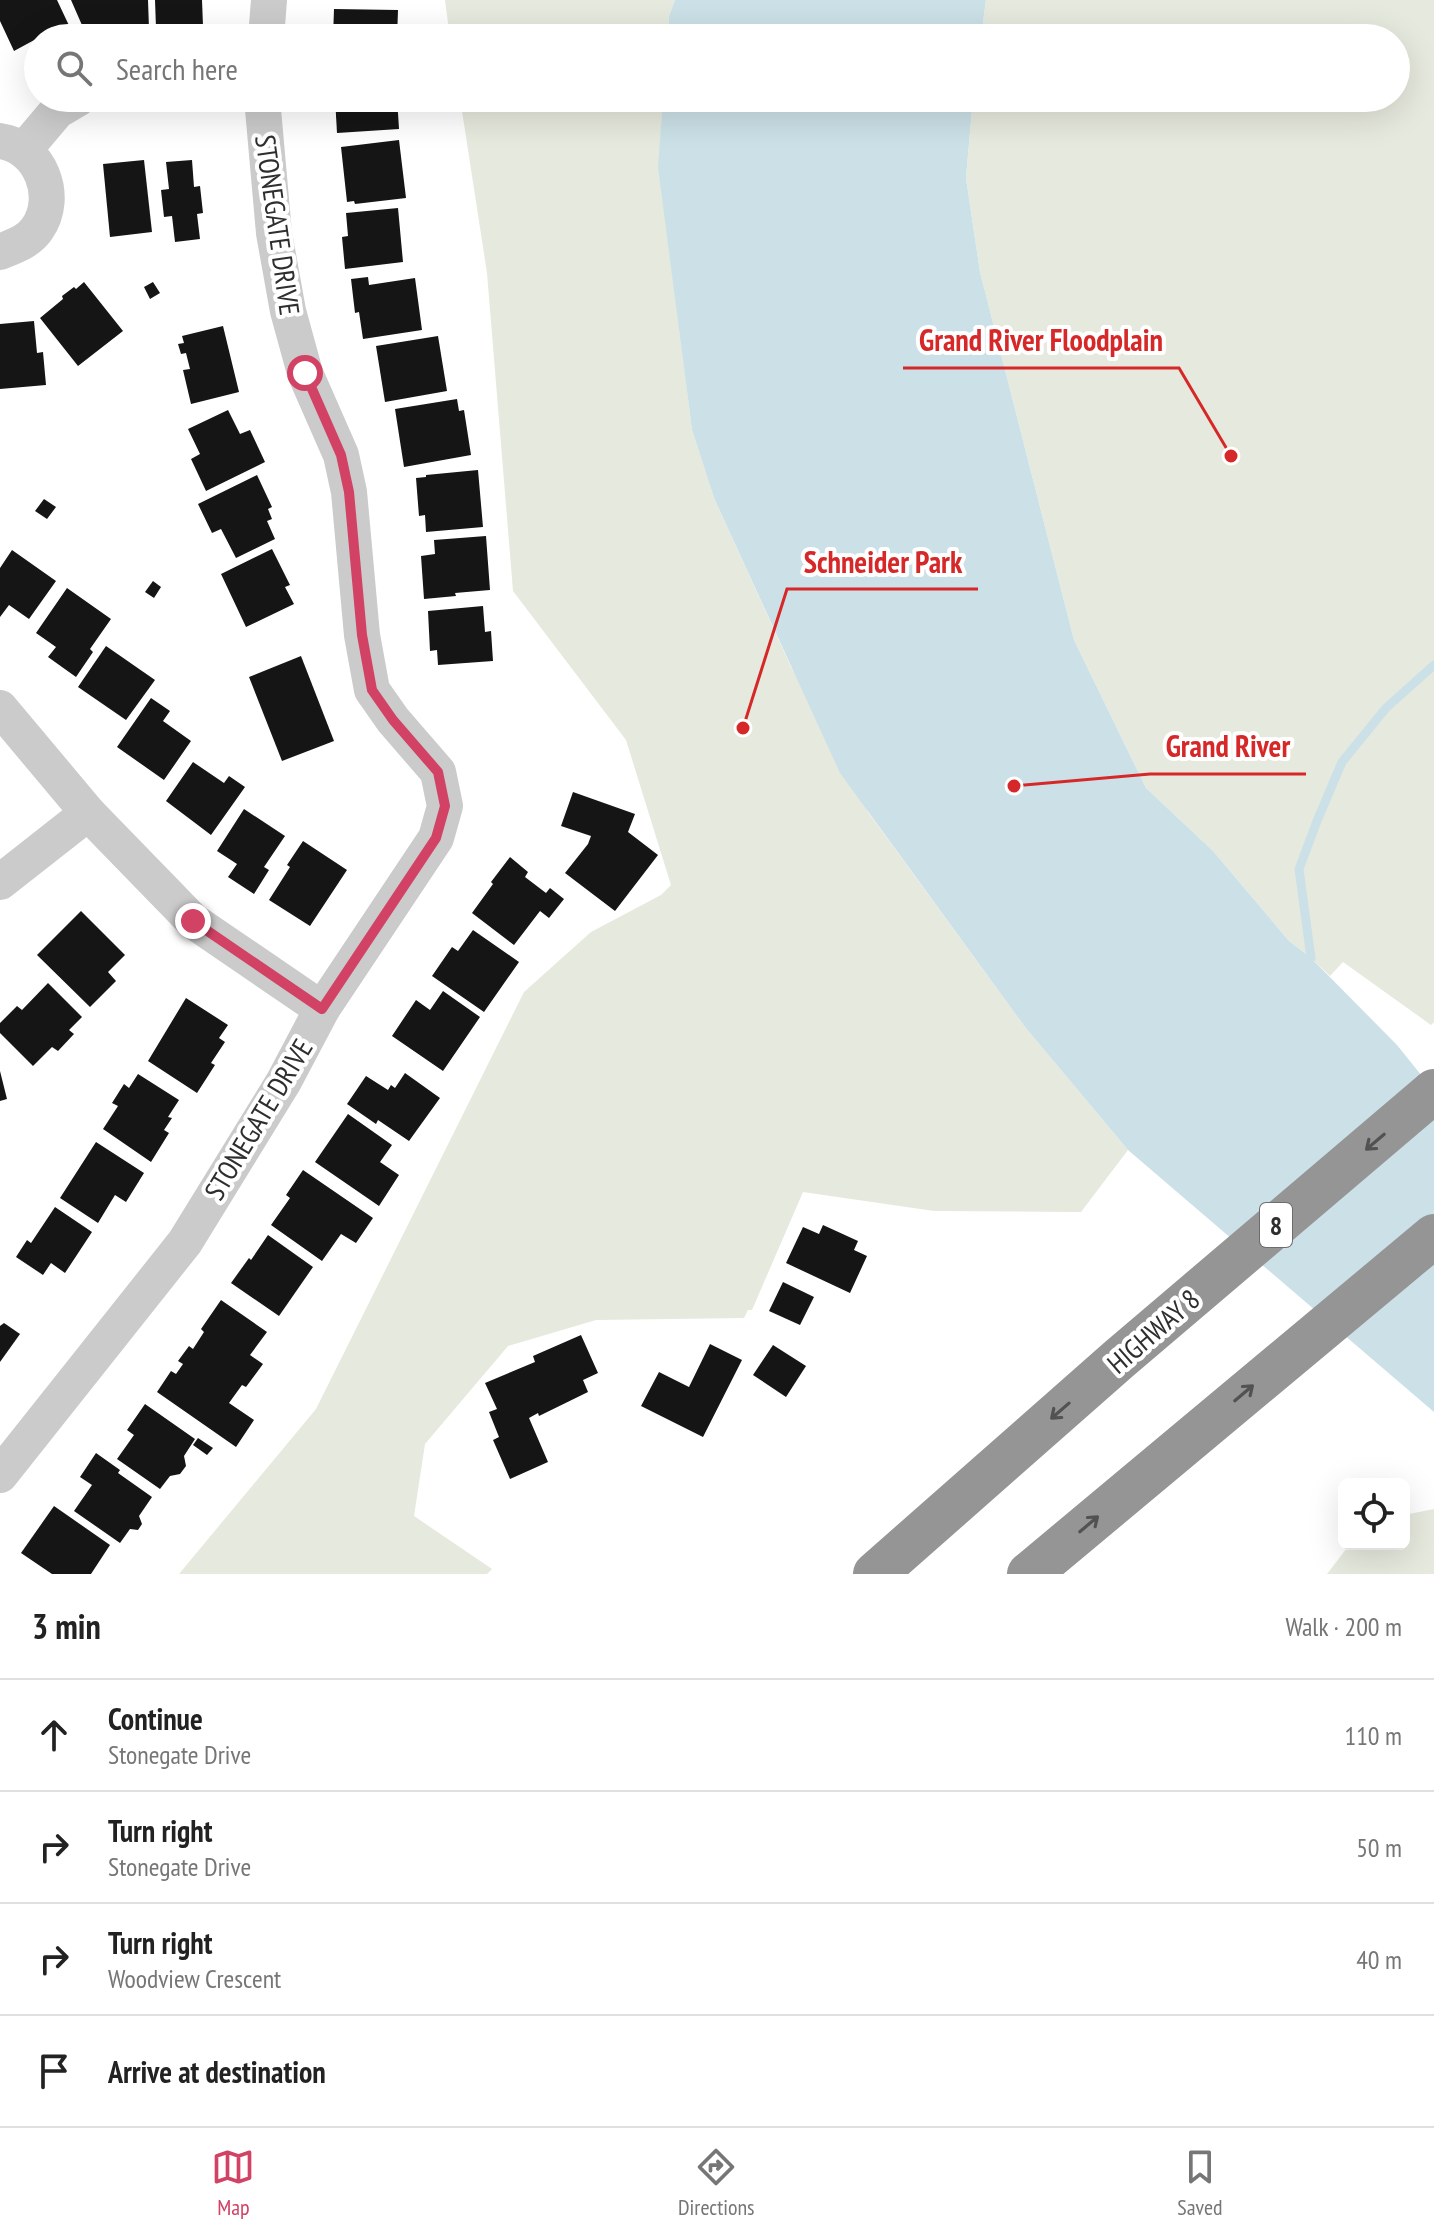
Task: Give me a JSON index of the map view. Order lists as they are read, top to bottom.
{
  "streets": {
    "highway": ["8", "HIGHWAY 8"],
    "street": ["STONEGATE DRIVE"]
  },
  "places": ["Grand River Floodplain", "Schneider Park", "Grand River"],
  "page": {
    "search": "Search here",
    "heading": ["3 min", "Walk · 200 m"],
    "list": [
      ["Continue", "Stonegate Drive", "110 m"],
      ["Turn right", "Stonegate Drive", "50 m"],
      ["Turn right", "Woodview Crescent", "40 m"],
      "Arrive at destination"
    ],
    "nav": ["Map", "Directions", "Saved"]
  }
}
